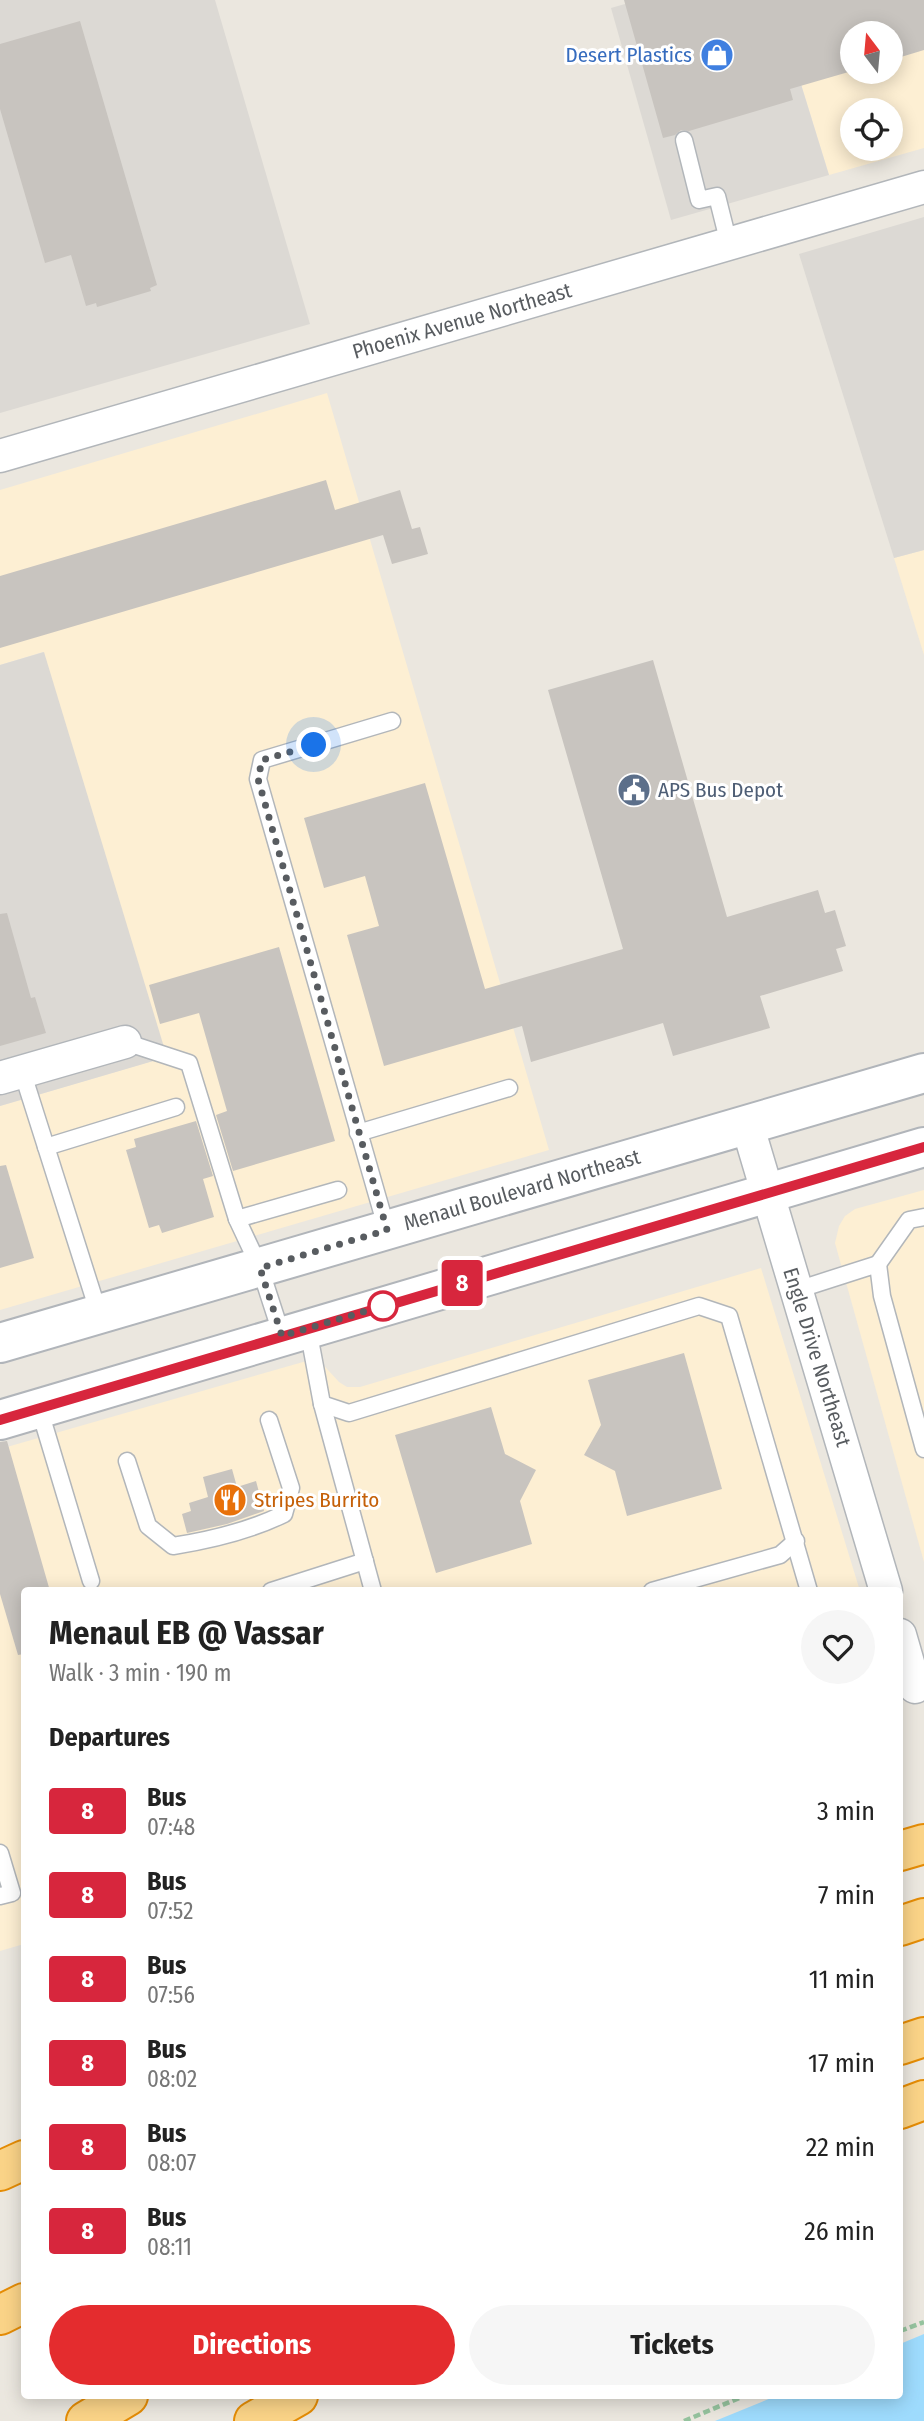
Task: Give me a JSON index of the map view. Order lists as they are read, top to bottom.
{
  "streets": {
    "main road": ["Menaul Boulevard Northeast"],
    "street": ["Phoenix Avenue Northeast", "Engle Drive Northeast"]
  },
  "crossings": [
    ["Menaul Boulevard Northeast", "Engle Drive Northeast"]
  ],
  "places": {
    "shop": ["Desert Plastics"],
    "public building": ["APS Bus Depot"],
    "restaurant": ["Stripes Burrito"]
  },
  "lines": ["bus line 8"],
  "north": "top",
  "page": {
    "on_map": "8",
    "heading": [
      ["Menaul EB @ Vassar", "Walk · 3 min · 190 m"],
      "Departures"
    ],
    "list": [
      {
        "mark": "8",
        "name": "Bus",
        "note": "07:48",
        "value": "3 min"
      },
      {
        "mark": "8",
        "name": "Bus",
        "note": "07:52",
        "value": "7 min"
      },
      {
        "mark": "8",
        "name": "Bus",
        "note": "07:56",
        "value": "11 min"
      },
      {
        "mark": "8",
        "name": "Bus",
        "note": "08:02",
        "value": "17 min"
      },
      {
        "mark": "8",
        "name": "Bus",
        "note": "08:07",
        "value": "22 min"
      },
      {
        "mark": "8",
        "name": "Bus",
        "note": "08:11",
        "value": "26 min"
      }
    ],
    "buttons": ["Directions", "Tickets"]
  }
}
